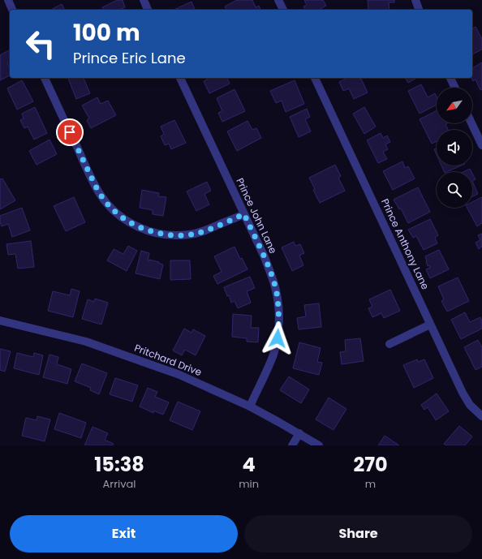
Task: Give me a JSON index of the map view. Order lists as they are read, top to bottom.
{
  "streets": {
    "street": ["Prince John Lane", "Prince Anthony Lane", "Pritchard Drive"]
  },
  "crossings": [
    ["Prince John Lane", "Pritchard Drive"]
  ],
  "north": "bottom left",
  "page": {
    "turn": ["100 m", "Prince Eric Lane"],
    "eta": [
      "15:38",
      "Arrival",
      "4",
      "min",
      "270",
      "m"
    ],
    "buttons": ["Exit", "Share"]
  }
}
